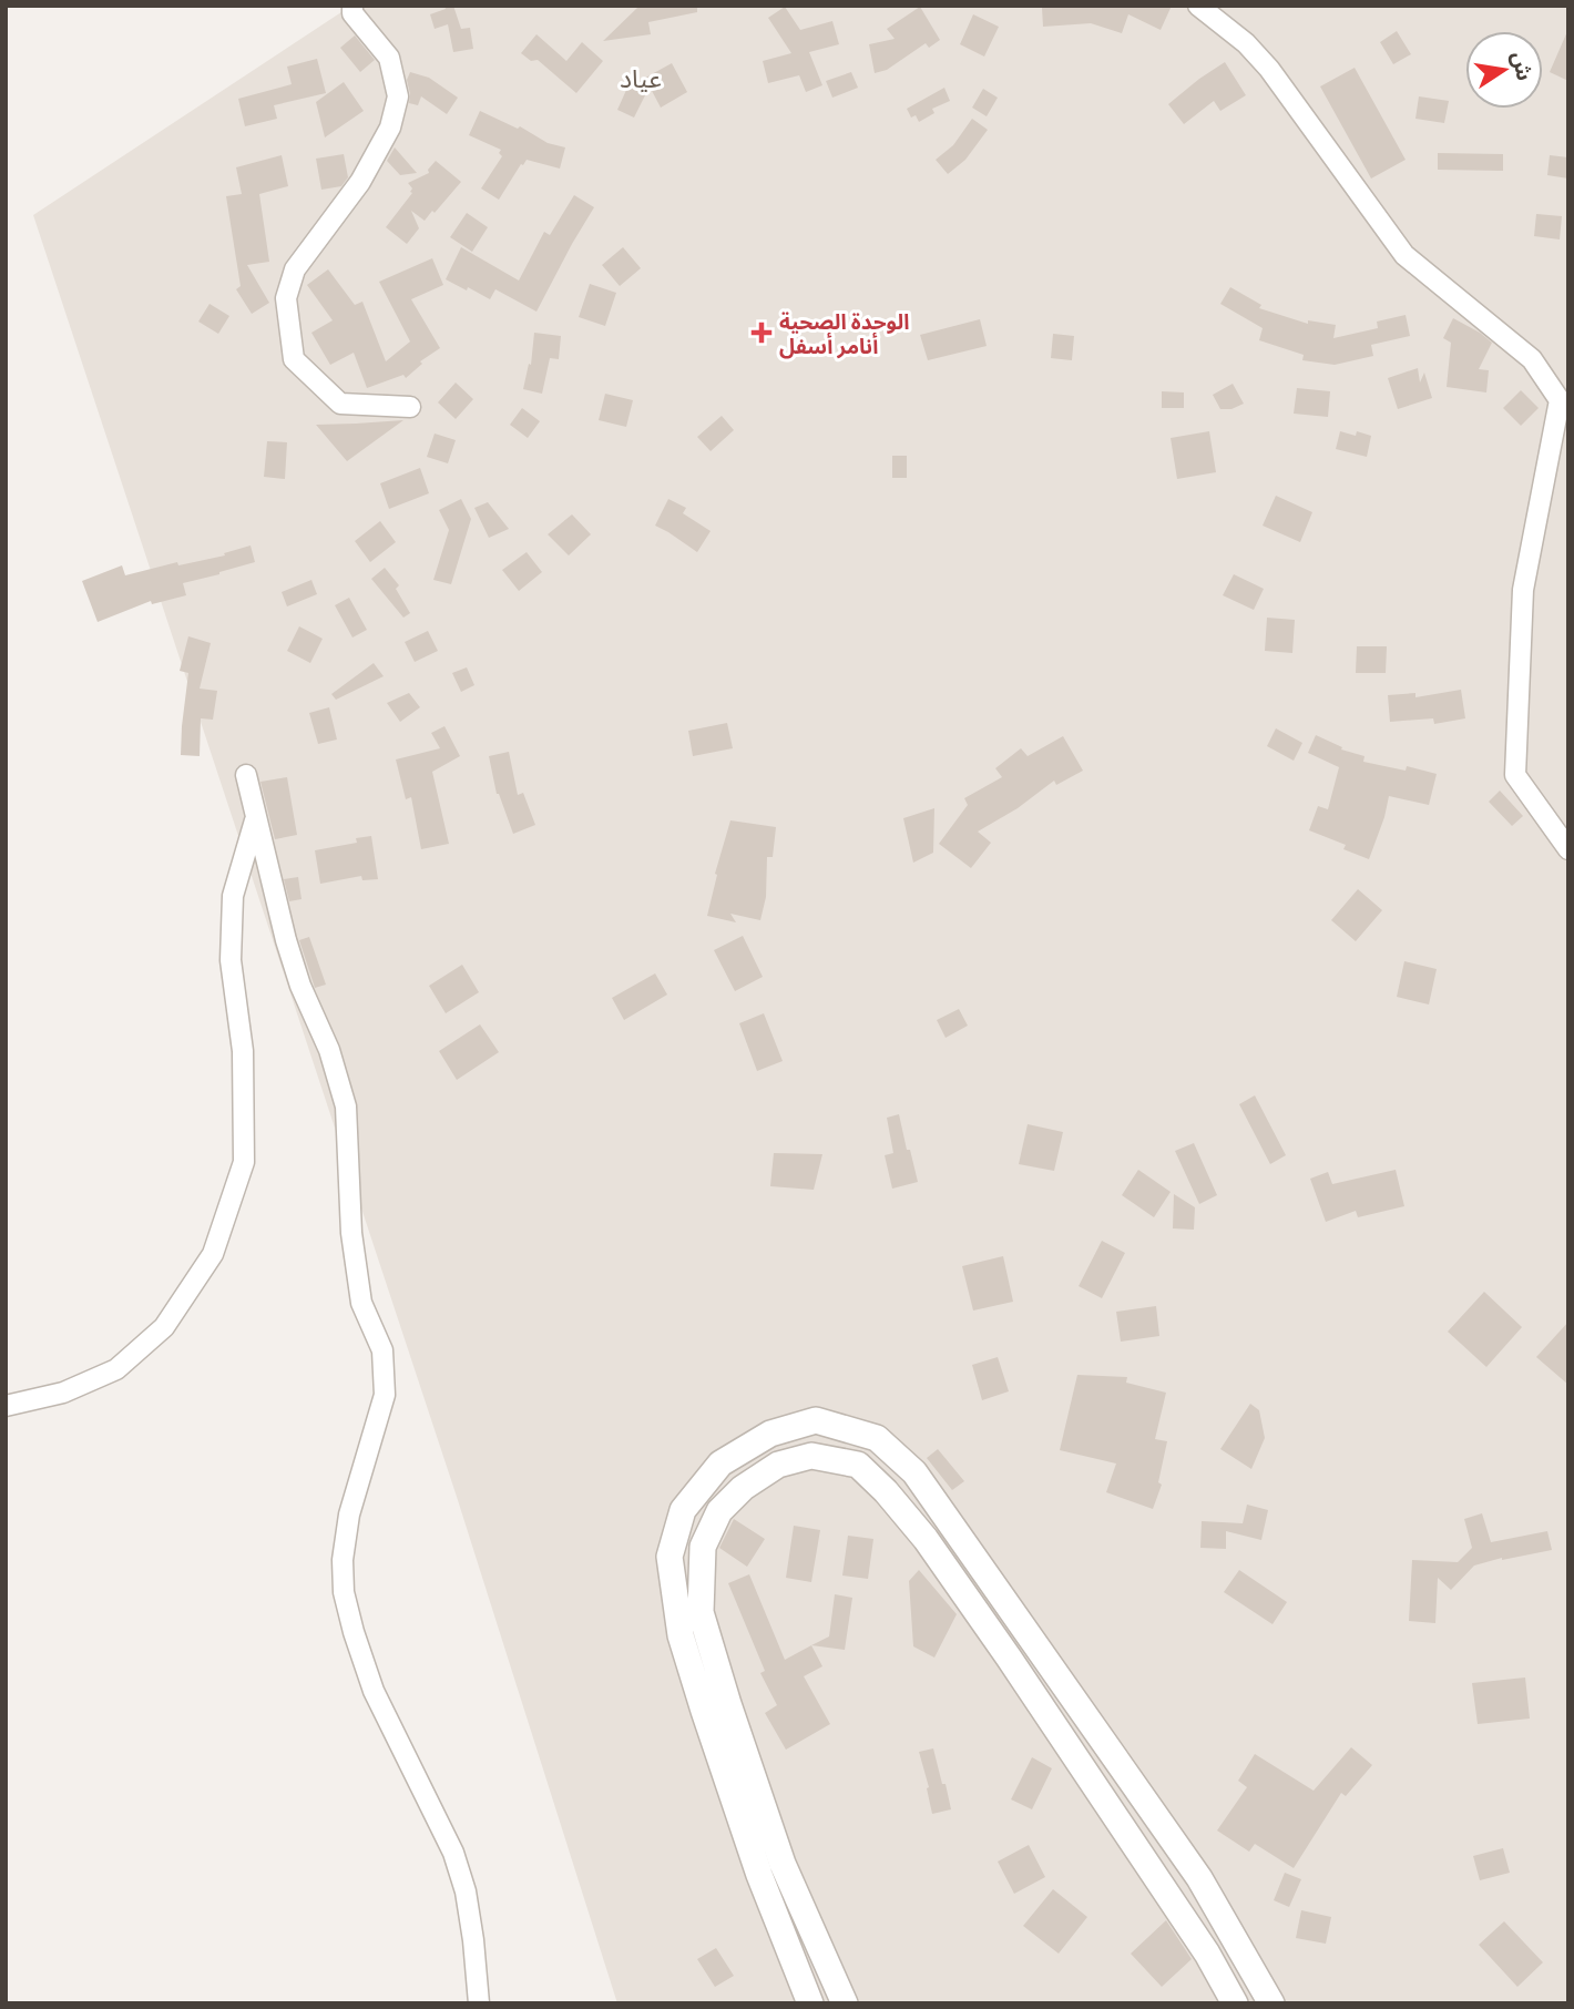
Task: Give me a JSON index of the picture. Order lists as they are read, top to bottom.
{
  "districts": ["عياد"],
  "places": {
    "health": ["الوحدة الصحية أنامر أسفل"]
  },
  "north": "right"
}
